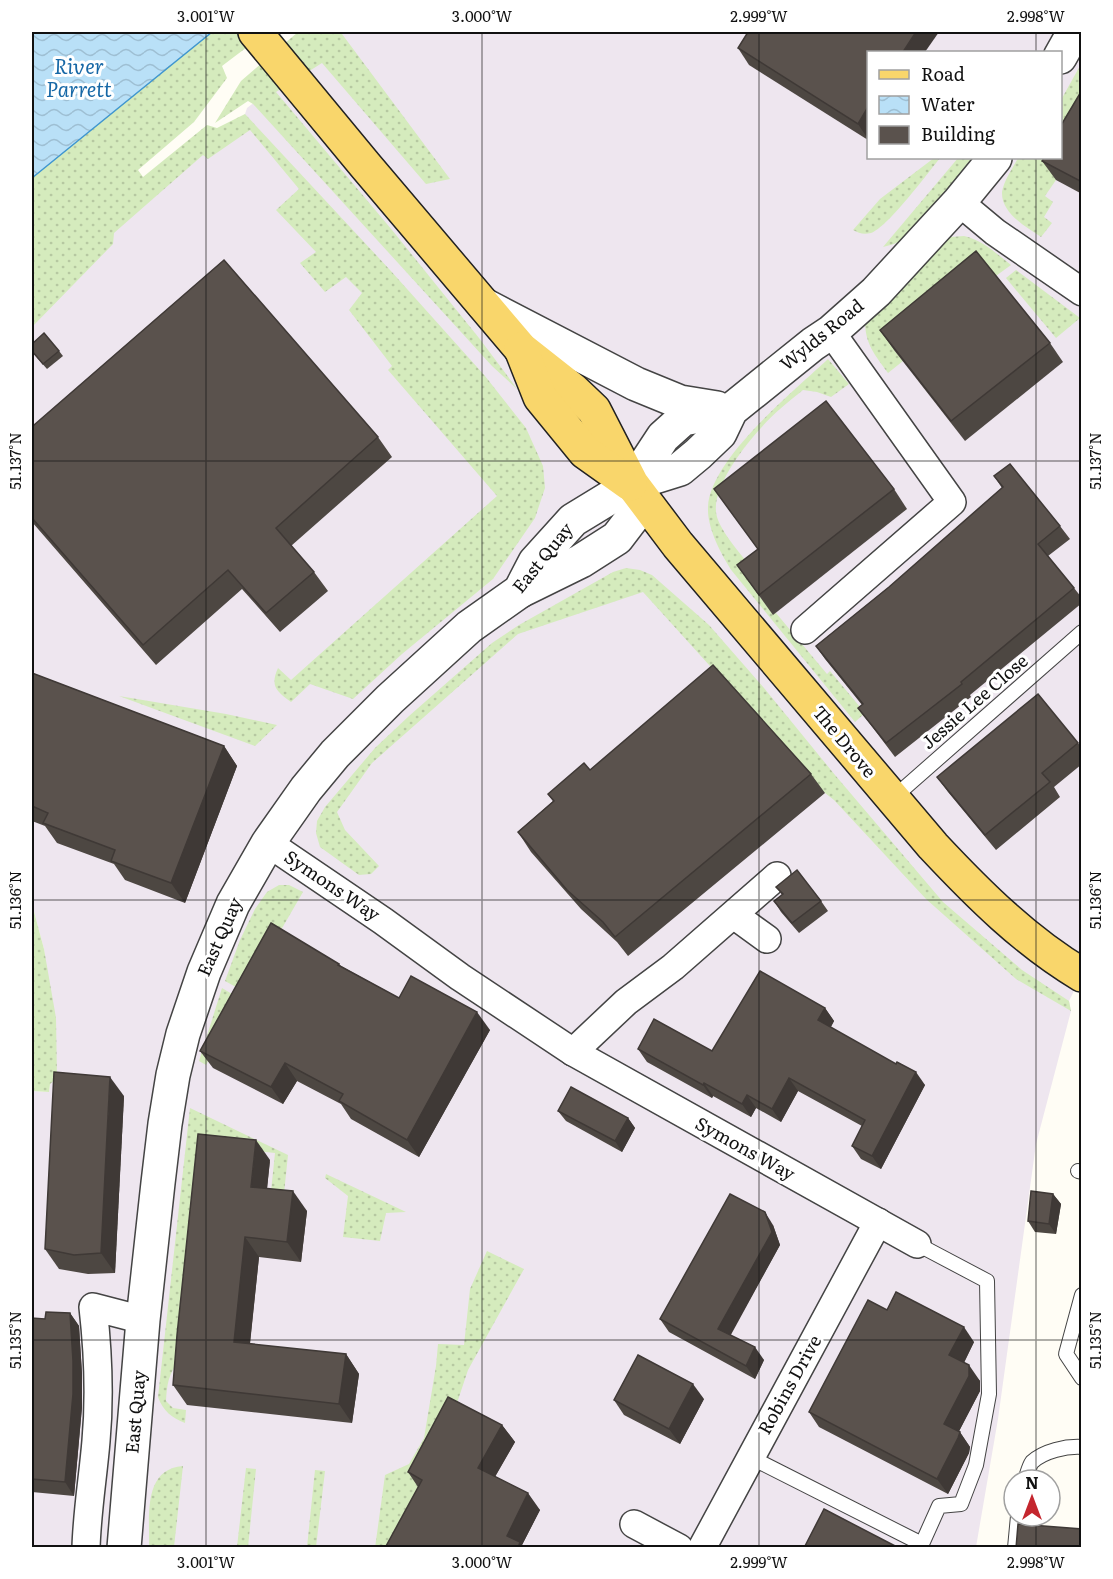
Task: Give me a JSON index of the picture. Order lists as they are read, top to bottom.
{
  "streets": {
    "main road": ["The Drove"],
    "street": [
      "Wylds Road",
      "East Quay",
      "Symons Way",
      "Robins Drive"
    ],
    "lane": ["Jessie Lee Close"]
  },
  "crossings": [
    ["Wylds Road", "East Quay"],
    ["Wylds Road", "The Drove"],
    ["East Quay", "The Drove"],
    ["East Quay", "Symons Way"],
    ["Jessie Lee Close", "The Drove"],
    ["Symons Way", "Robins Drive"]
  ],
  "water": ["River Parrett"],
  "legend": ["Road", "Water", "Building"],
  "north": "top",
  "coordinates": [
    "3.001°W",
    "3.000°W",
    "2.999°W",
    "2.998°W",
    "51.137°N",
    "51.136°N",
    "51.135°N"
  ]
}
